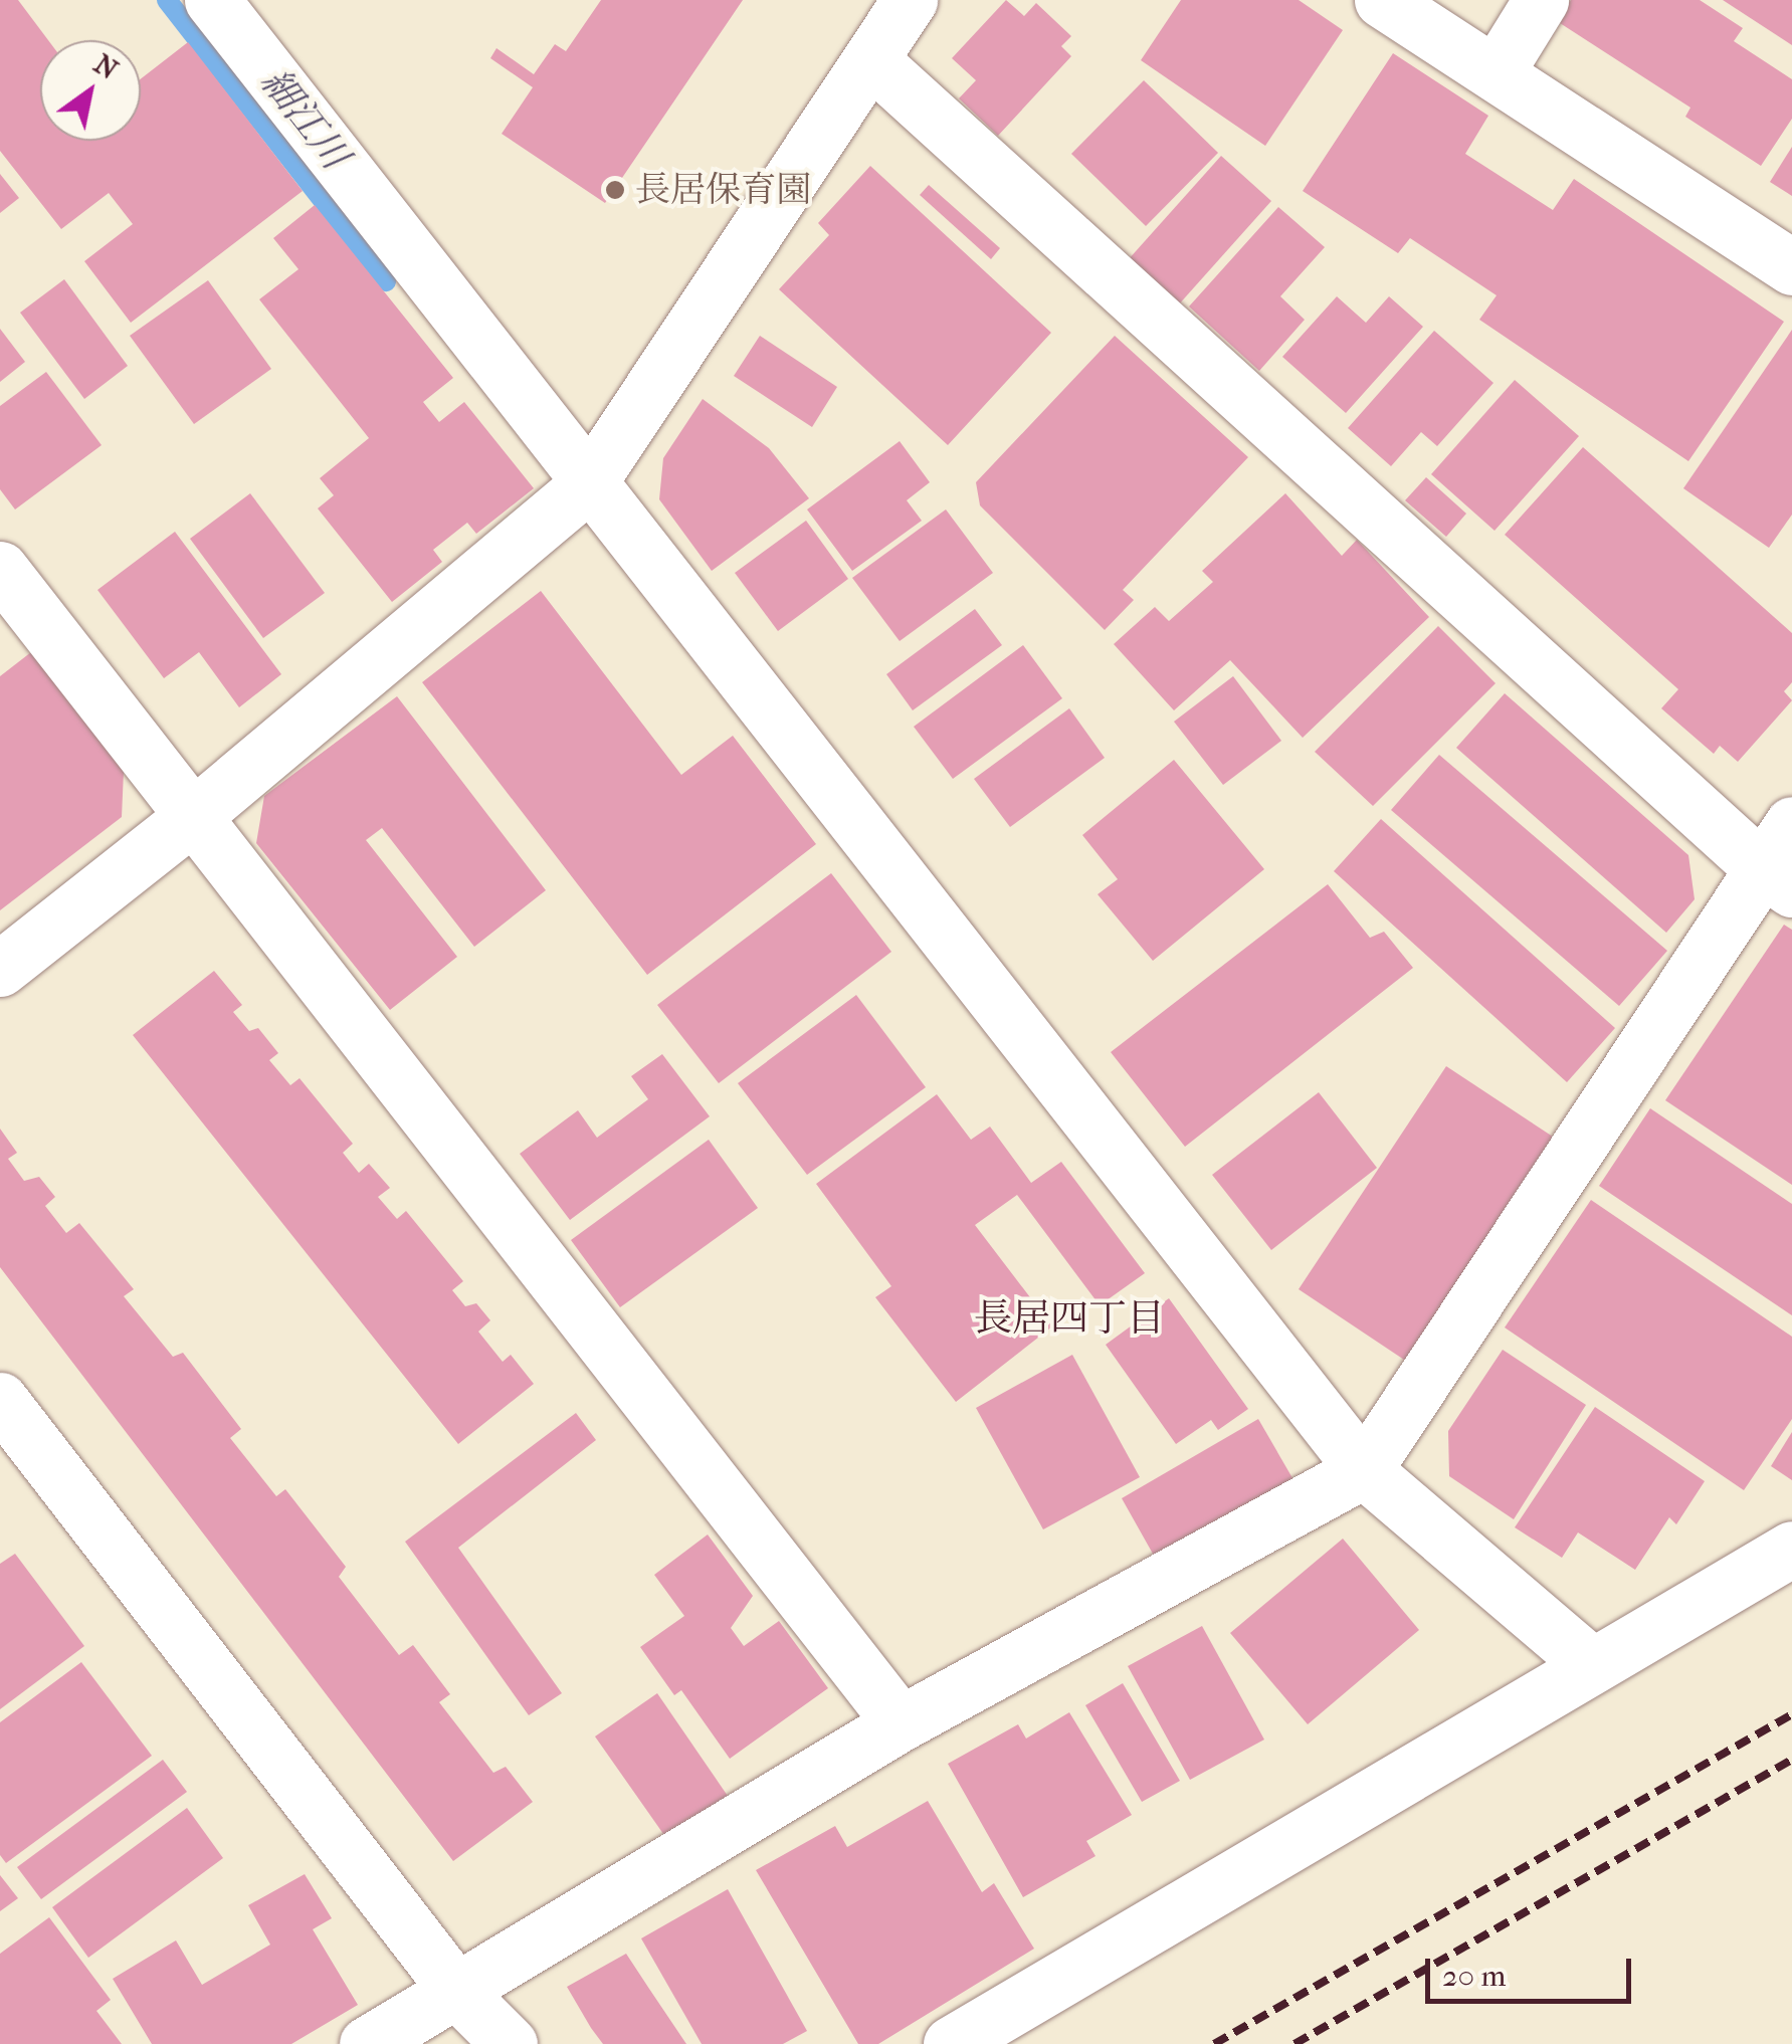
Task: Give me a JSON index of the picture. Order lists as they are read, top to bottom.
{
  "districts": ["長居四丁目"],
  "water": ["細江川"],
  "places": ["長居保育園"],
  "scale_bar": "20 m",
  "north": "top right"
}
